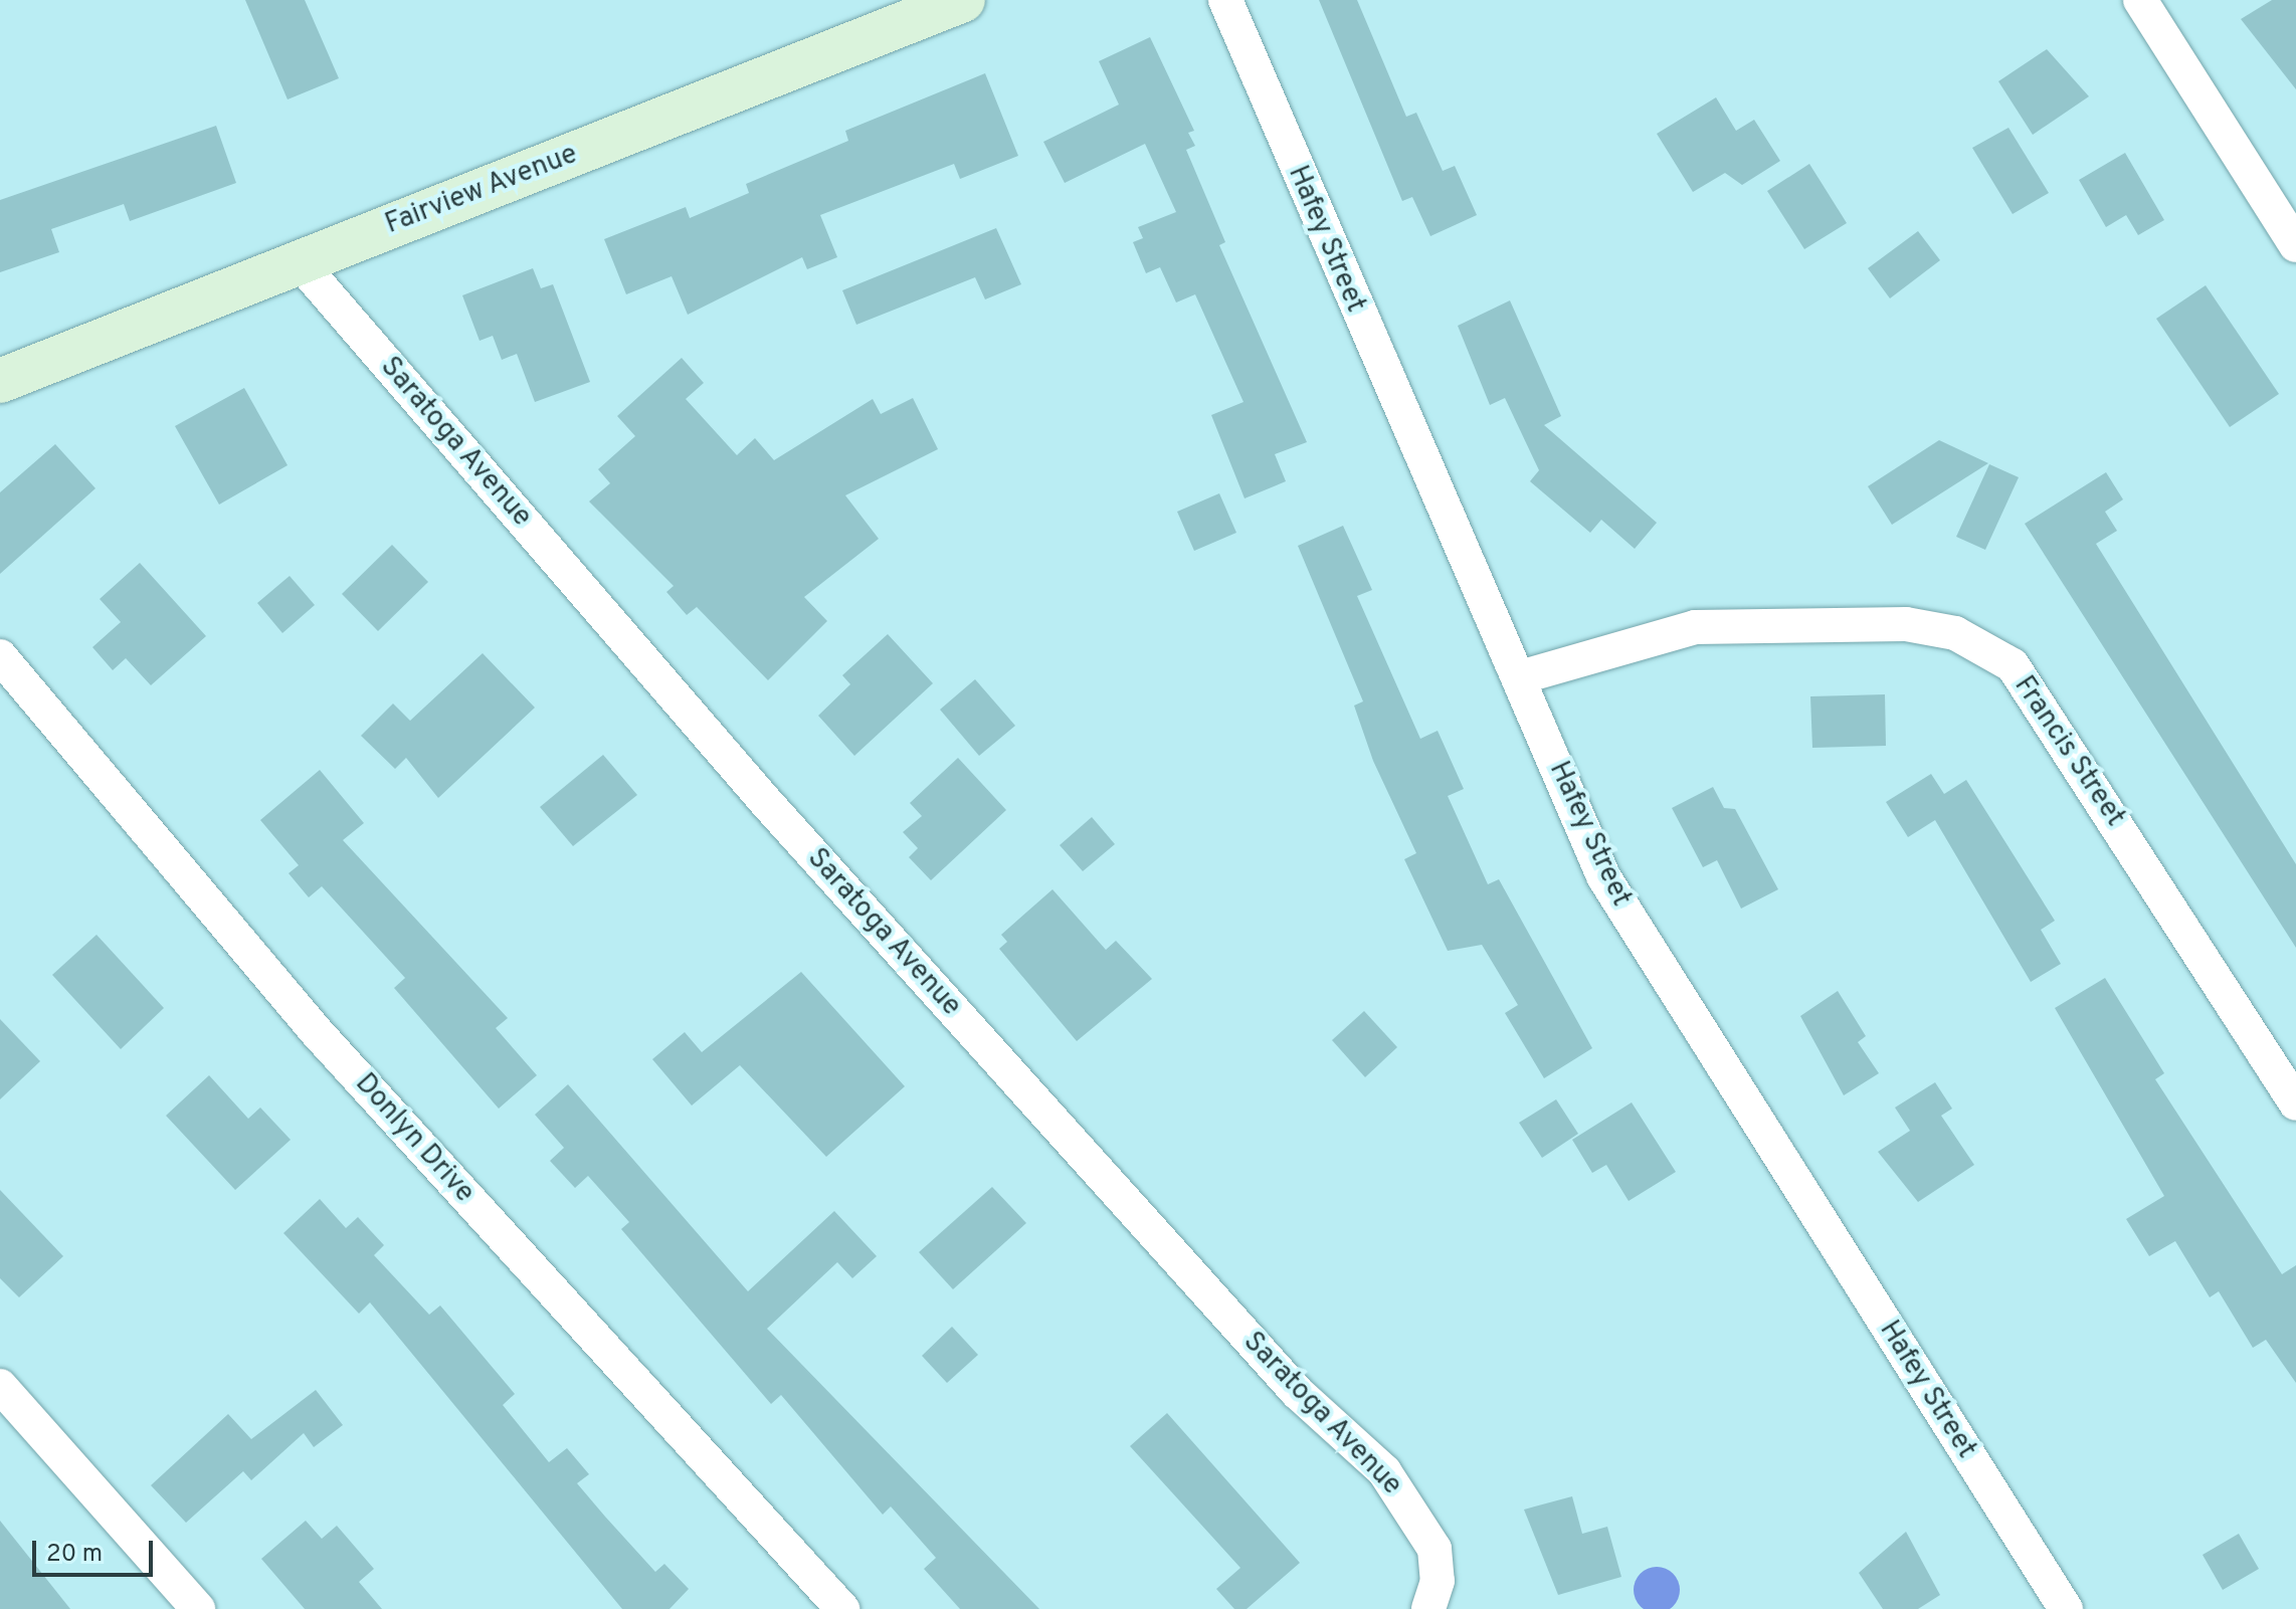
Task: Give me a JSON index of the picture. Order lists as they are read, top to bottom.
{
  "streets": {
    "main road": ["Fairview Avenue"],
    "street": [
      "Hafey Street",
      "Saratoga Avenue",
      "Francis Street",
      "Donlyn Drive"
    ]
  },
  "crossings": [
    ["Fairview Avenue", "Saratoga Avenue"],
    ["Hafey Street", "Francis Street"]
  ],
  "scale_bar": "20 m"
}
